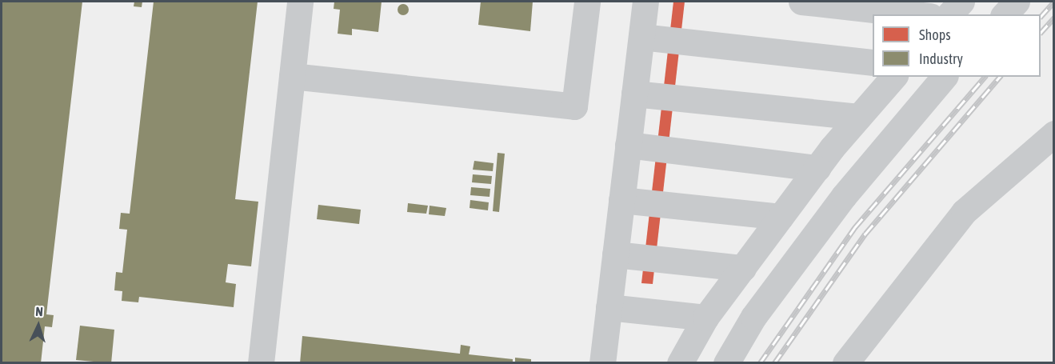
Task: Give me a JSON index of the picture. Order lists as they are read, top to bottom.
{
  "legend": ["Shops", "Industry"],
  "north": "top"
}
